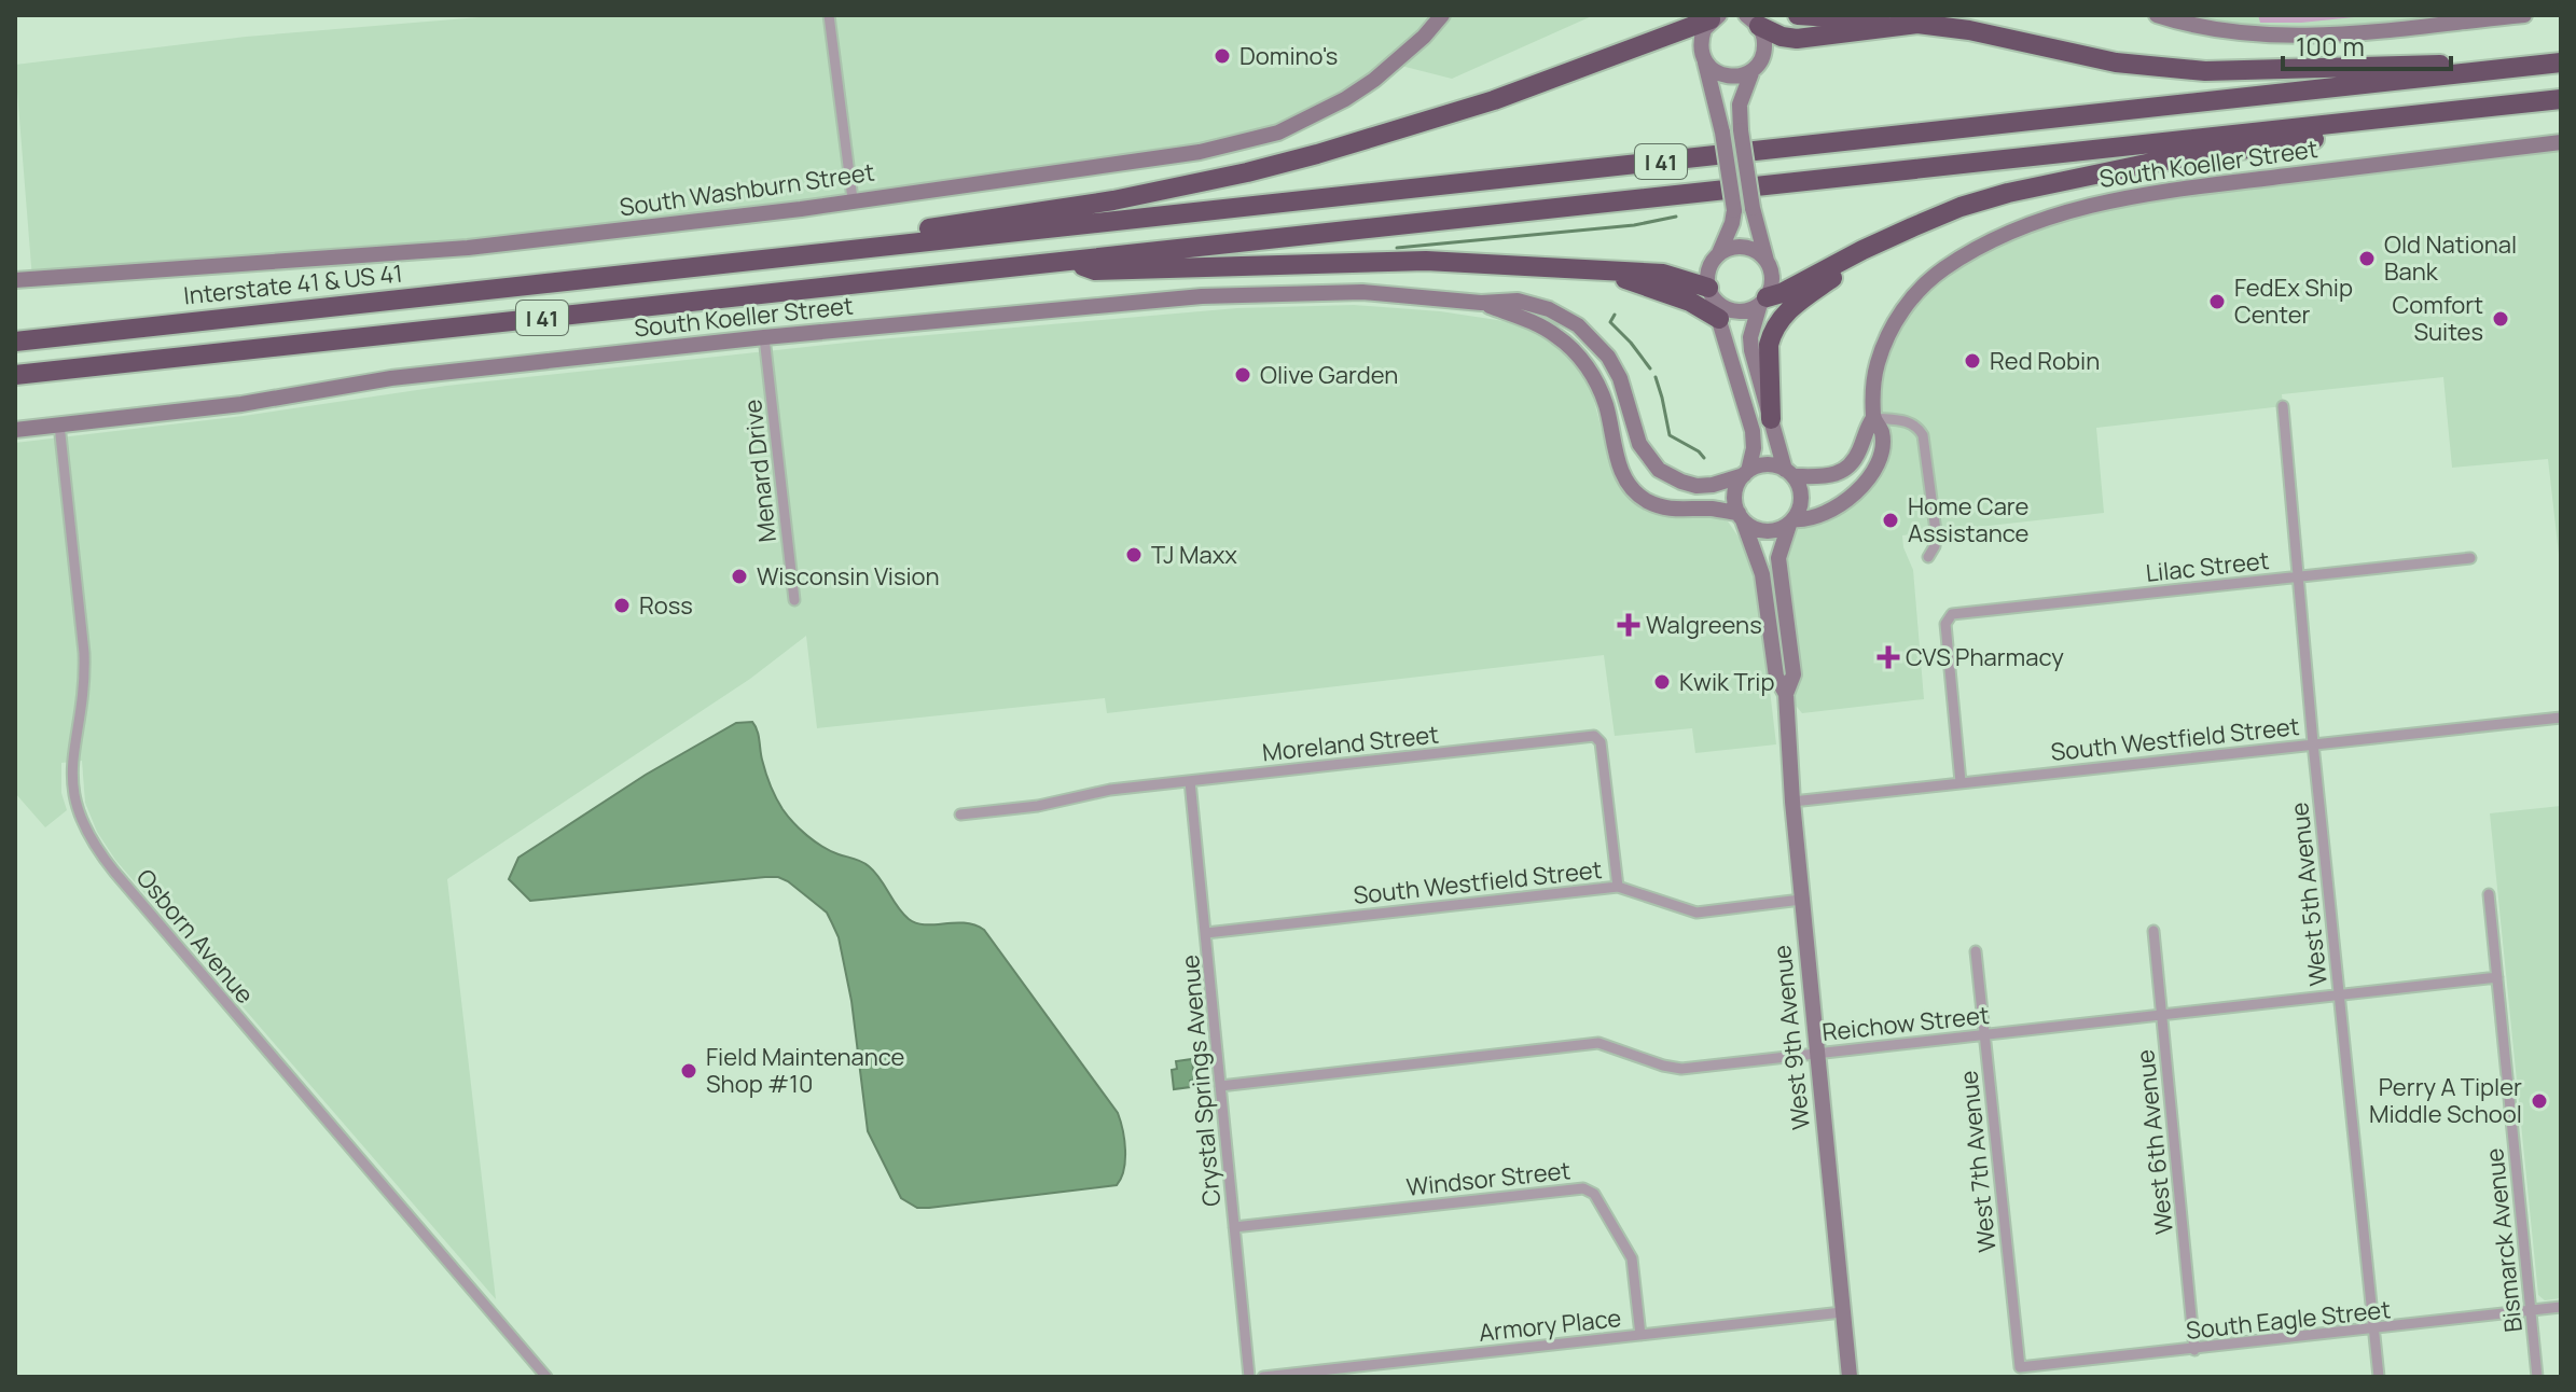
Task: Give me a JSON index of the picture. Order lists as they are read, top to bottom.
{
  "streets": {
    "highway": ["I 41", "Interstate 41 & US 41"],
    "street": [
      "South Koeller Street",
      "South Washburn Street",
      "Menard Drive",
      "Lilac Street",
      "South Westfield Street",
      "Moreland Street",
      "West 5th Avenue",
      "Osborn Avenue",
      "Reichow Street",
      "West 9th Avenue",
      "Crystal Springs Avenue",
      "West 6th Avenue",
      "West 7th Avenue",
      "Windsor Street",
      "Bismarck Avenue",
      "South Eagle Street",
      "Armory Place"
    ]
  },
  "crossings": [
    ["I 41", "Interstate 41 & US 41"],
    ["South Koeller Street", "Menard Drive"],
    ["South Koeller Street", "Osborn Avenue"],
    ["South Koeller Street", "West 9th Avenue"],
    ["Lilac Street", "South Westfield Street"],
    ["Lilac Street", "West 5th Avenue"],
    ["South Westfield Street", "Moreland Street"],
    ["South Westfield Street", "West 5th Avenue"],
    ["South Westfield Street", "West 9th Avenue"],
    ["South Westfield Street", "Crystal Springs Avenue"],
    ["Moreland Street", "Crystal Springs Avenue"],
    ["West 5th Avenue", "Reichow Street"],
    ["West 5th Avenue", "South Eagle Street"],
    ["Reichow Street", "West 9th Avenue"],
    ["Reichow Street", "Crystal Springs Avenue"],
    ["Reichow Street", "West 6th Avenue"],
    ["Reichow Street", "West 7th Avenue"],
    ["Reichow Street", "Bismarck Avenue"],
    ["West 9th Avenue", "Armory Place"],
    ["Crystal Springs Avenue", "Windsor Street"],
    ["West 6th Avenue", "South Eagle Street"],
    ["West 7th Avenue", "South Eagle Street"],
    ["Windsor Street", "Armory Place"],
    ["Bismarck Avenue", "South Eagle Street"]
  ],
  "places": {
    "other": [
      "Domino's",
      "Old National Bank",
      "FedEx Ship Center",
      "Comfort Suites",
      "Red Robin",
      "Olive Garden",
      "Home Care Assistance",
      "TJ Maxx",
      "Wisconsin Vision",
      "Ross",
      "Kwik Trip",
      "Field Maintenance Shop #10",
      "Perry A Tipler Middle School"
    ],
    "health": ["Walgreens", "CVS Pharmacy"]
  },
  "scale_bar": "100 m"
}
